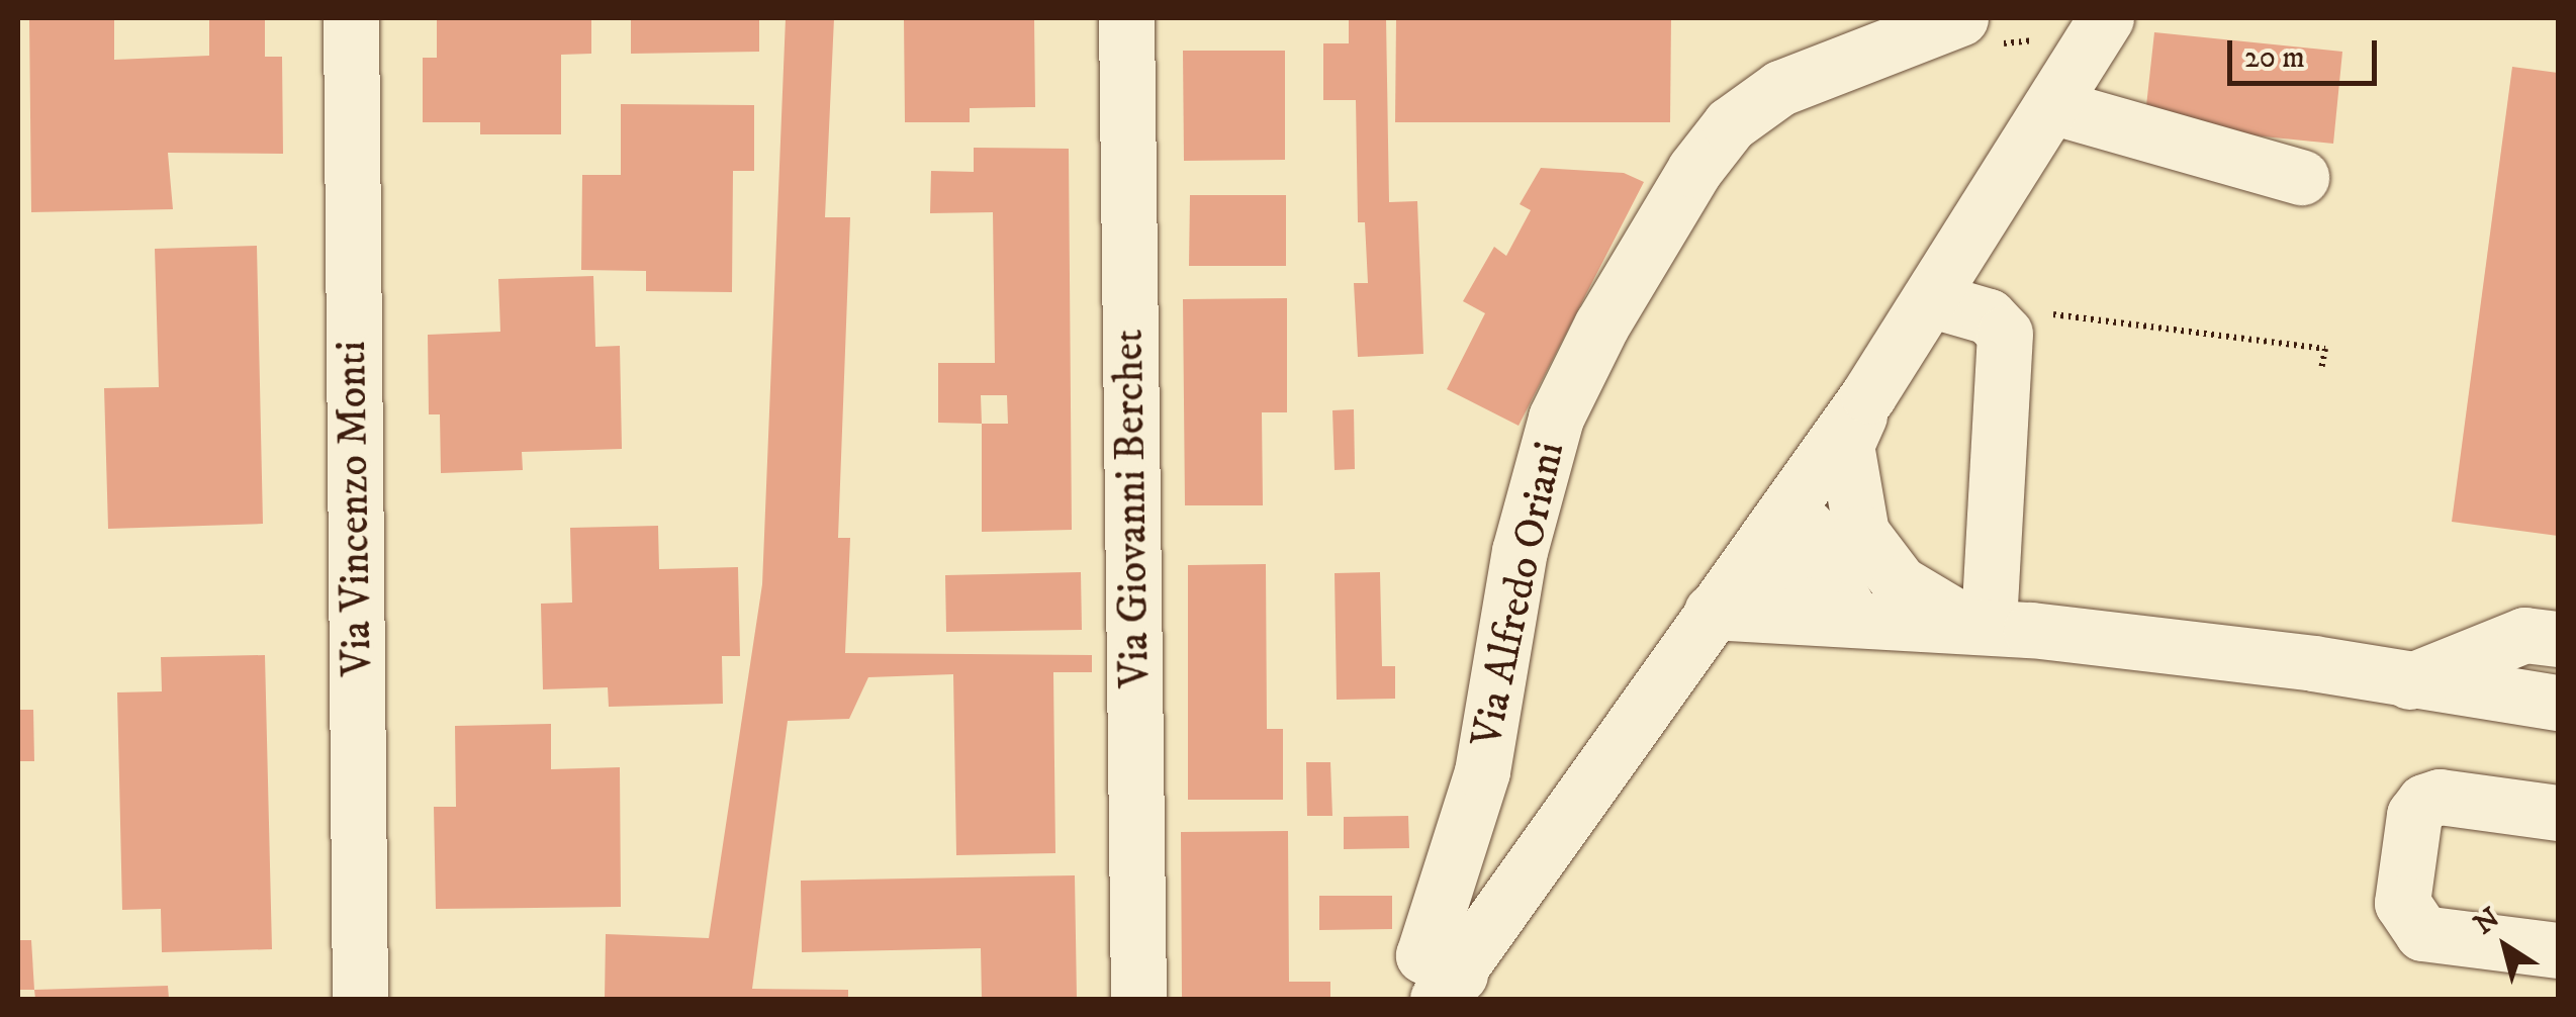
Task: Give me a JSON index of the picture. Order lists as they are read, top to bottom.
{
  "streets": {
    "street": ["Via Vincenzo Monti", "Via Giovanni Berchet", "Via Alfredo Oriani"]
  },
  "scale_bar": "20 m",
  "north": "top left"
}
